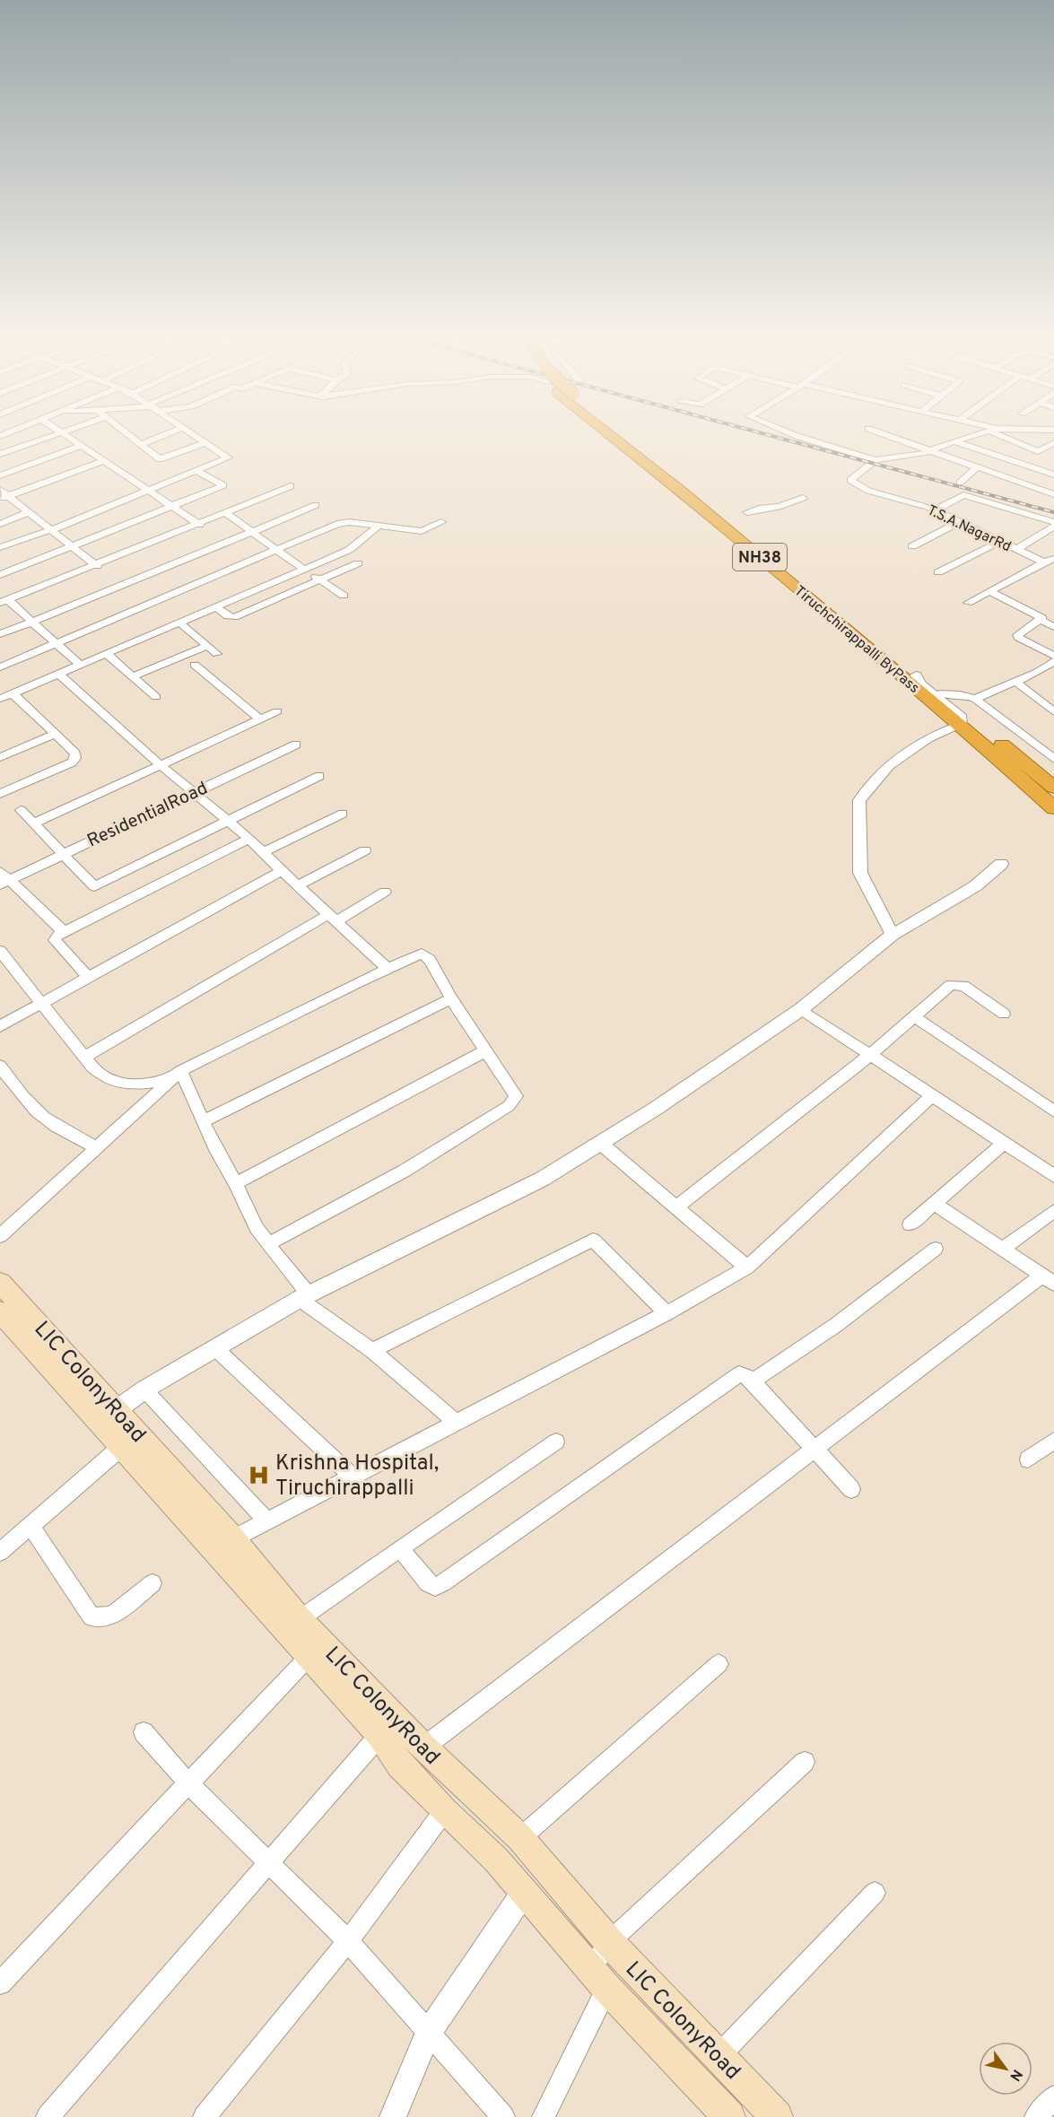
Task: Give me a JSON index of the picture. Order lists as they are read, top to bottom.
{
  "streets": {
    "highway": ["NH38", "Tiruchchirappalli ByPass"],
    "main road": ["LIC ColonyRoad"],
    "street": ["T.S.A.NagarRd", "ResidentialRoad"]
  },
  "places": {
    "hospital": ["Krishna Hospital, Tiruchirappalli"]
  },
  "north": "bottom right"
}
